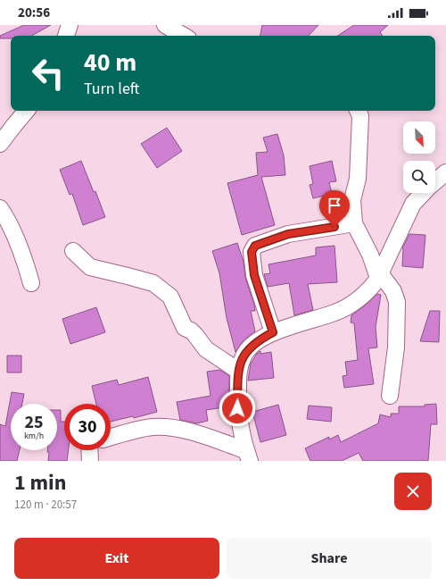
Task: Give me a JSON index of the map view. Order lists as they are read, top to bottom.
{
  "north": "bottom right",
  "page": {
    "status": "20:56",
    "turn": ["40 m", "Turn left"],
    "speed": "25 km/h",
    "limit": "30",
    "heading": ["1 min", "120 m · 20:57"],
    "buttons": ["Exit", "Share"]
  }
}
